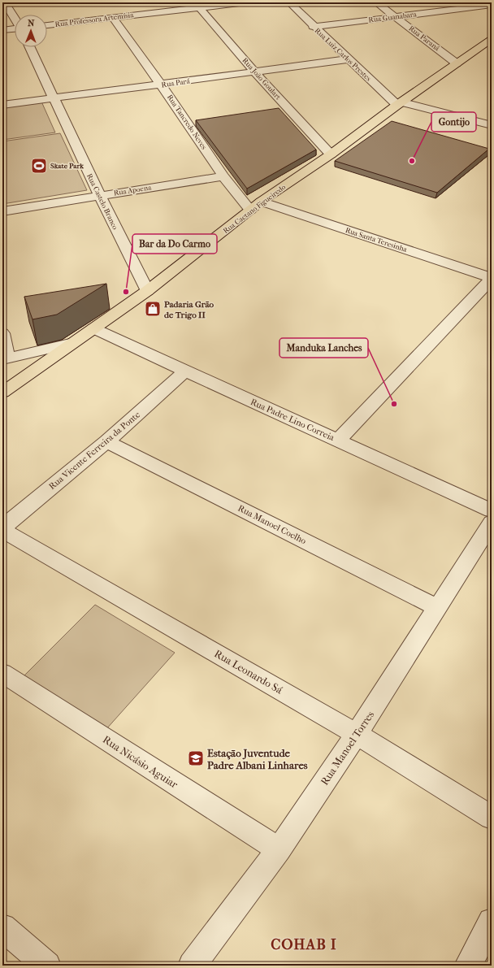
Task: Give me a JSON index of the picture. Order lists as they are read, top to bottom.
{
  "streets": {
    "main road": ["Rua Caetano Figueiredo"],
    "street": [
      "Rua Guanabara",
      "Rua Professora Artemísia",
      "Rua Paraná",
      "Rua Luiz Carlos Prestes",
      "Rua João Goulart",
      "Rua Pará",
      "Rua Tancredo Neves",
      "Rua Apoena",
      "Rua Castelo Branco",
      "Rua Santa Teresinha",
      "Rua Padre Lino Correia",
      "Rua Vicente Ferreira da Ponte",
      "Rua Manoel Coelho",
      "Rua Leonardo Sá",
      "Rua Manoel Torres",
      "Rua Nicásio Aguiar"
    ]
  },
  "crossings": [
    ["Rua Guanabara", "Rua Paraná"],
    ["Rua Guanabara", "Rua Luiz Carlos Prestes"],
    ["Rua Professora Artemísia", "Rua João Goulart"],
    ["Rua Professora Artemísia", "Rua Tancredo Neves"],
    ["Rua Paraná", "Rua Caetano Figueiredo"],
    ["Rua Luiz Carlos Prestes", "Rua Pará"],
    ["Rua Luiz Carlos Prestes", "Rua Caetano Figueiredo"],
    ["Rua João Goulart", "Rua Pará"],
    ["Rua João Goulart", "Rua Caetano Figueiredo"],
    ["Rua Pará", "Rua Tancredo Neves"],
    ["Rua Pará", "Rua Castelo Branco"],
    ["Rua Tancredo Neves", "Rua Apoena"],
    ["Rua Tancredo Neves", "Rua Caetano Figueiredo"],
    ["Rua Apoena", "Rua Castelo Branco"],
    ["Rua Castelo Branco", "Rua Caetano Figueiredo"],
    ["Rua Caetano Figueiredo", "Rua Santa Teresinha"],
    ["Rua Caetano Figueiredo", "Rua Padre Lino Correia"],
    ["Rua Padre Lino Correia", "Rua Vicente Ferreira da Ponte"],
    ["Rua Vicente Ferreira da Ponte", "Rua Manoel Coelho"],
    ["Rua Vicente Ferreira da Ponte", "Rua Leonardo Sá"],
    ["Rua Manoel Coelho", "Rua Manoel Torres"],
    ["Rua Leonardo Sá", "Rua Manoel Torres"],
    ["Rua Manoel Torres", "Rua Nicásio Aguiar"]
  ],
  "districts": ["COHAB I"],
  "places": {
    "other": ["Gontijo", "Bar da Do Carmo", "Manduka Lanches"],
    "sports": ["Skate Park"],
    "shop": ["Padaria Grão de Trigo II"],
    "school or university": ["Estação Juventude Padre Albani Linhares"]
  },
  "north": "top"
}
